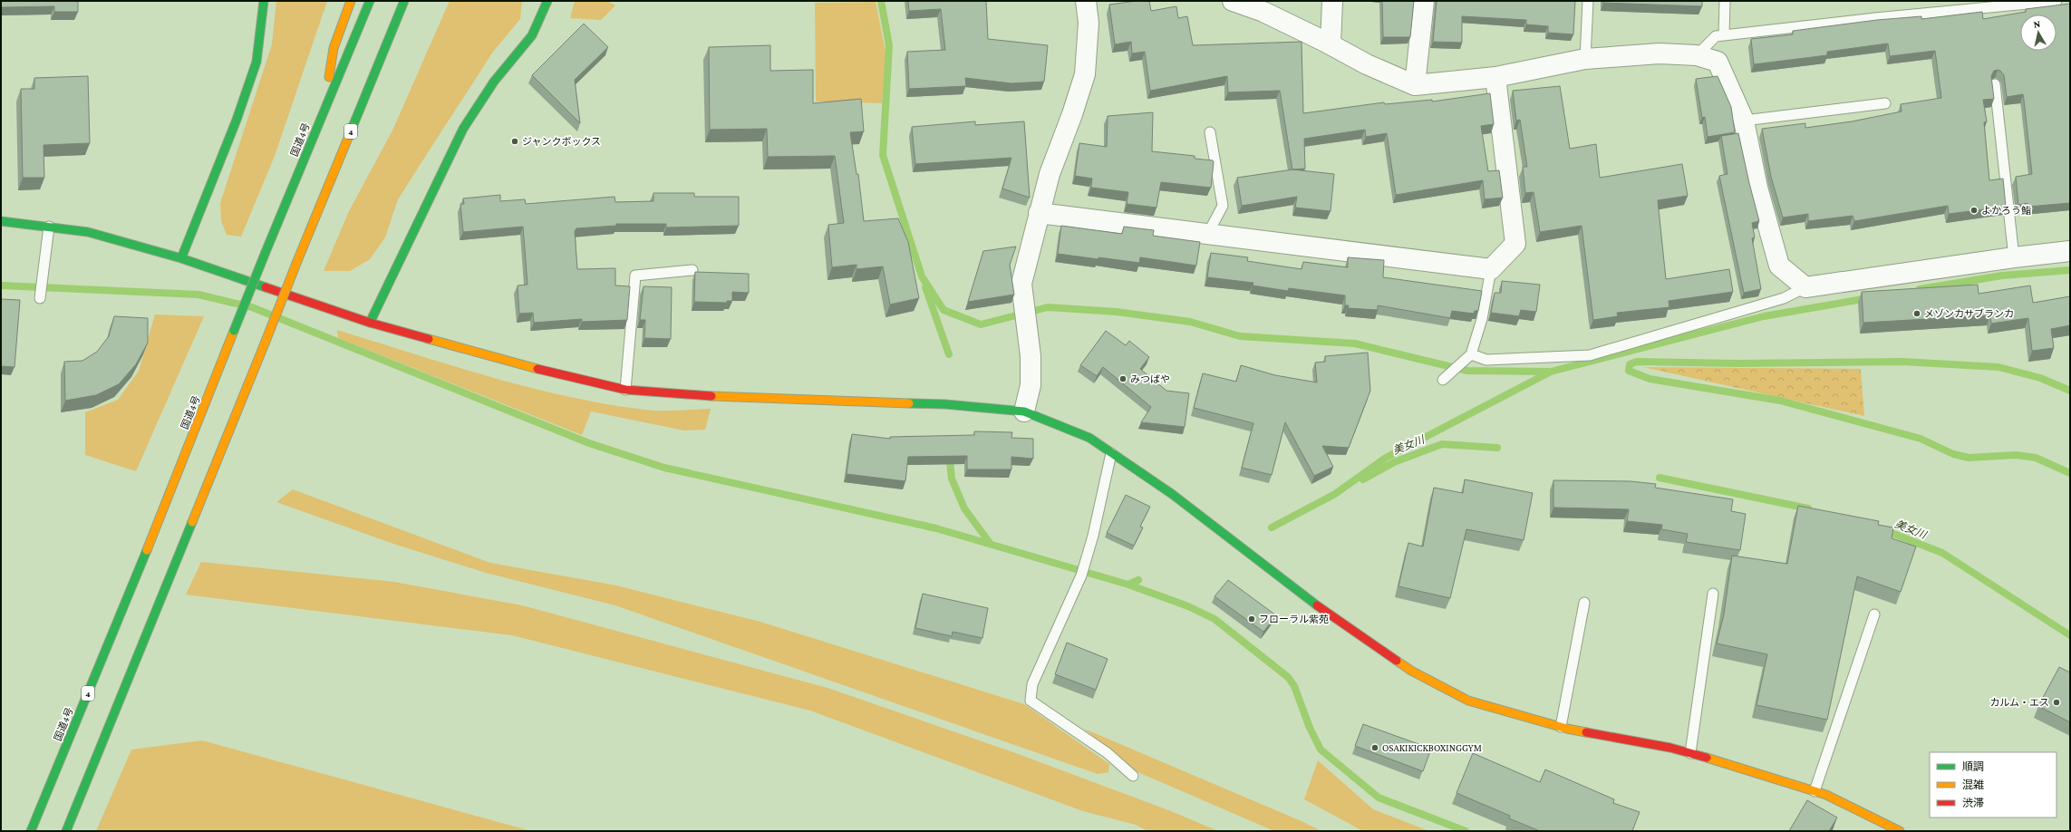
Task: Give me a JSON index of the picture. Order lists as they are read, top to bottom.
{
  "streets": {
    "main road": ["4", "国道4号"]
  },
  "water": ["美女川"],
  "places": [
    "ジャンクボックス",
    "よかろう鮨",
    "メゾンカサブランカ",
    "みつばや",
    "フローラル紫苑",
    "カルム・エス",
    "OSAKIKICKBOXINGGYM"
  ],
  "legend": ["順調", "混雑", "渋滞"],
  "north": "top"
}
